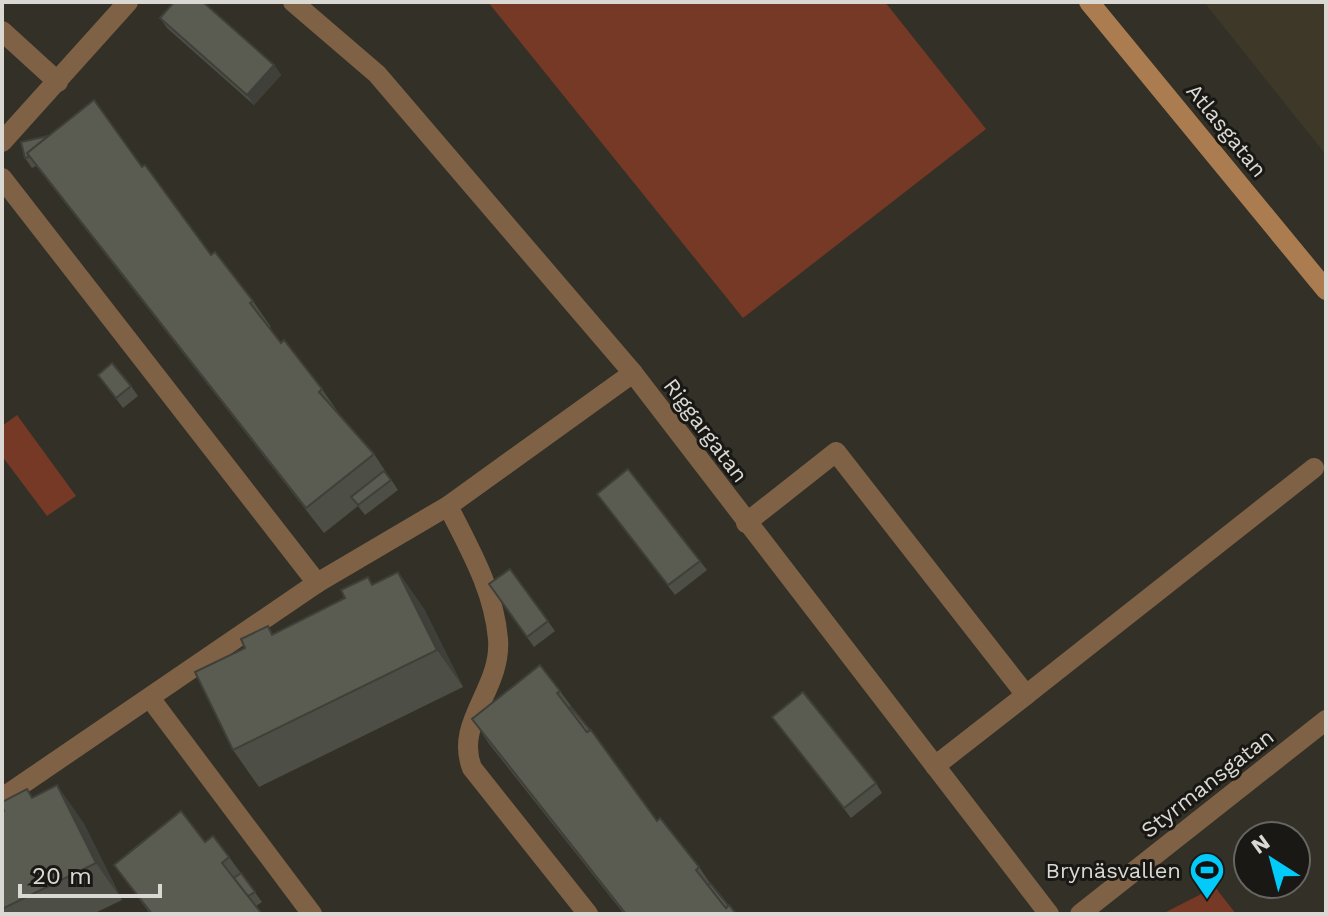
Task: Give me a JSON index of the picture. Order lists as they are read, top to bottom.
{
  "streets": {
    "street": ["Atlasgatan", "Riggargatan", "Styrmansgatan"]
  },
  "places": {
    "sports": ["Brynäsvallen"]
  },
  "scale_bar": "20 m",
  "north": "top left"
}
